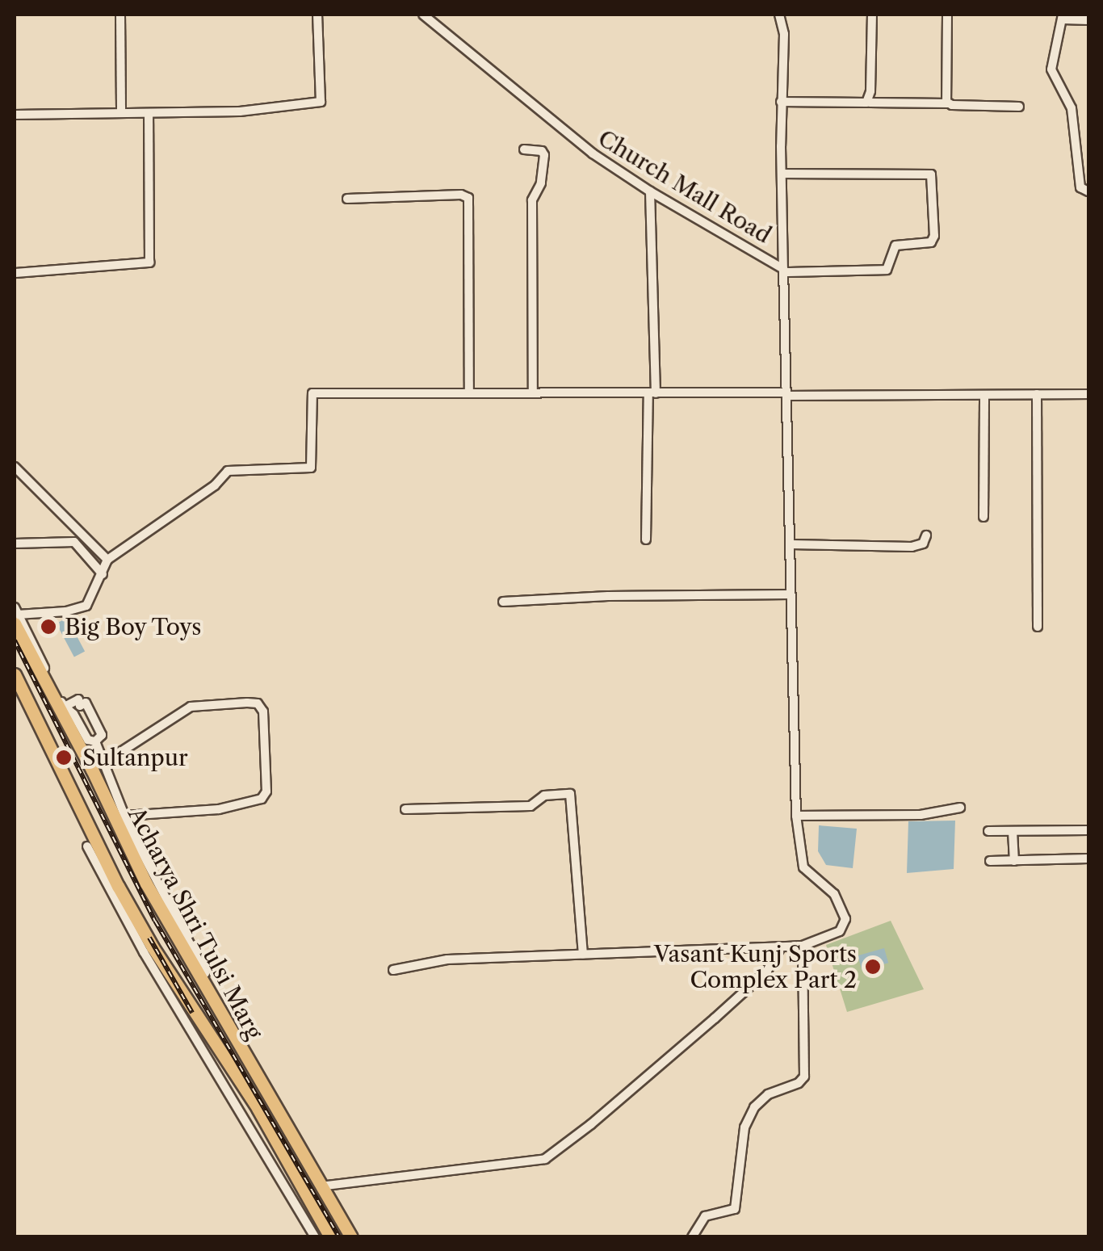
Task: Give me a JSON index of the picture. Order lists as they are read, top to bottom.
{
  "streets": {
    "highway": ["Acharya Shri Tulsi Marg"],
    "street": ["Church Mall Road"]
  },
  "places": ["Big Boy Toys", "Sultanpur", "Vasant Kunj Sports Complex Part 2"]
}
